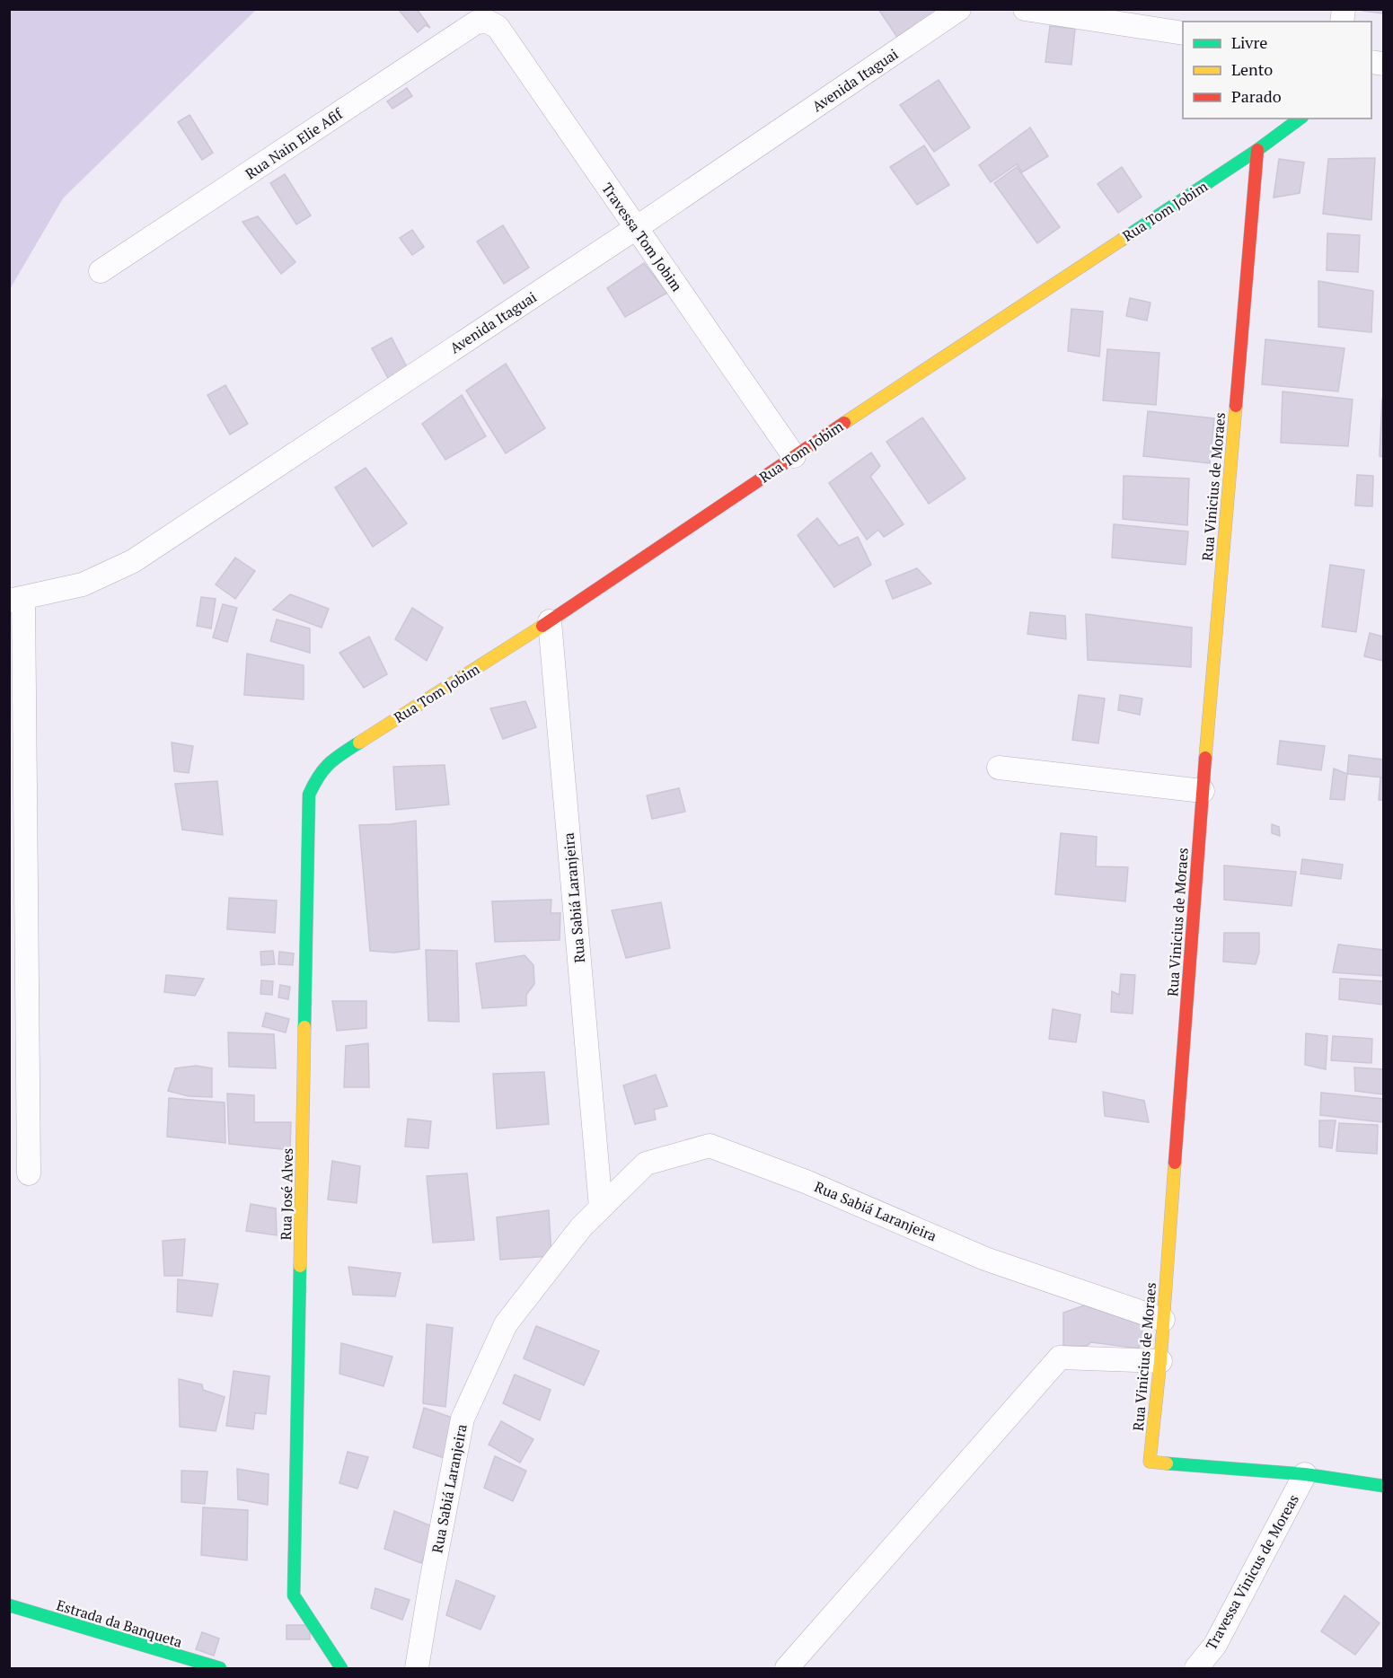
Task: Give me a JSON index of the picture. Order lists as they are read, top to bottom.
{
  "streets": {
    "street": [
      "Avenida Itaguai",
      "Rua Nain Elie Afif",
      "Rua Tom Jobim",
      "Travessa Tom Jobim",
      "Rua Vinicius de Moraes",
      "Rua Sabiá Laranjeira",
      "Rua José Alves",
      "Travessa Vinicus de Moreas",
      "Estrada da Banqueta"
    ]
  },
  "crossings": [
    ["Avenida Itaguai", "Travessa Tom Jobim"],
    ["Rua Nain Elie Afif", "Travessa Tom Jobim"],
    ["Rua Tom Jobim", "Travessa Tom Jobim"],
    ["Rua Tom Jobim", "Rua Vinicius de Moraes"],
    ["Rua Tom Jobim", "Rua Sabiá Laranjeira"],
    ["Rua Tom Jobim", "Rua José Alves"],
    ["Rua Vinicius de Moraes", "Rua Sabiá Laranjeira"],
    ["Rua Vinicius de Moraes", "Travessa Vinicus de Moreas"]
  ],
  "legend": ["Livre", "Lento", "Parado"]
}
